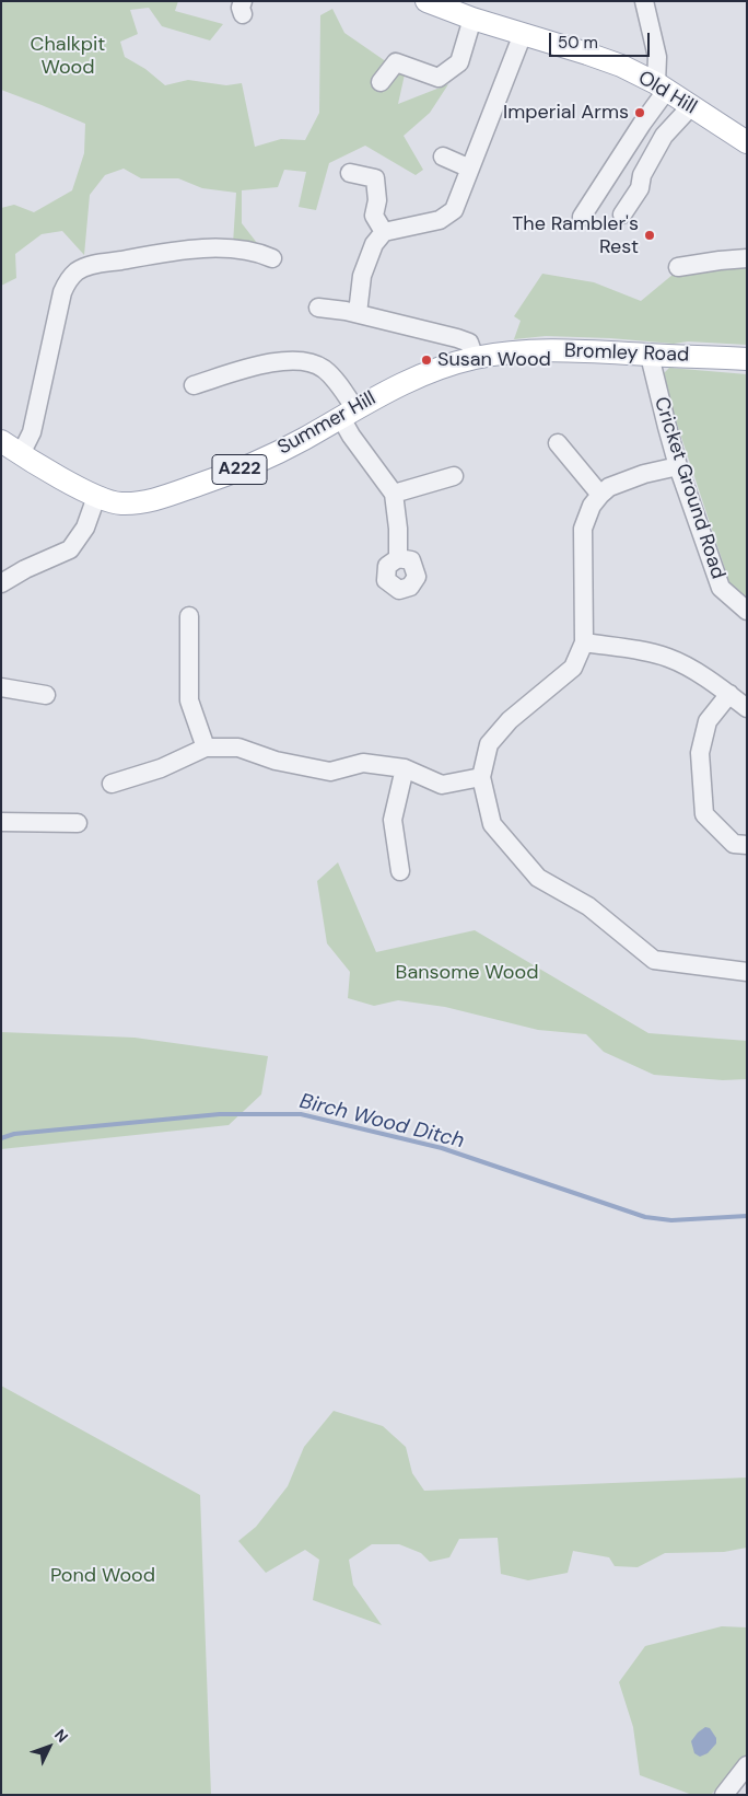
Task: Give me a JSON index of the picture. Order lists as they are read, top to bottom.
{
  "streets": {
    "main road": [
      "Old Hill",
      "Bromley Road",
      "Summer Hill",
      "A222"
    ],
    "street": ["Cricket Ground Road"]
  },
  "crossings": [
    ["Bromley Road", "Summer Hill"],
    ["Bromley Road", "Cricket Ground Road"]
  ],
  "water": ["Birch Wood Ditch"],
  "parks": ["Chalkpit Wood", "Bansome Wood", "Pond Wood"],
  "places": ["Imperial Arms", "The Rambler's Rest", "Susan Wood"],
  "scale_bar": "50 m",
  "north": "top right"
}
